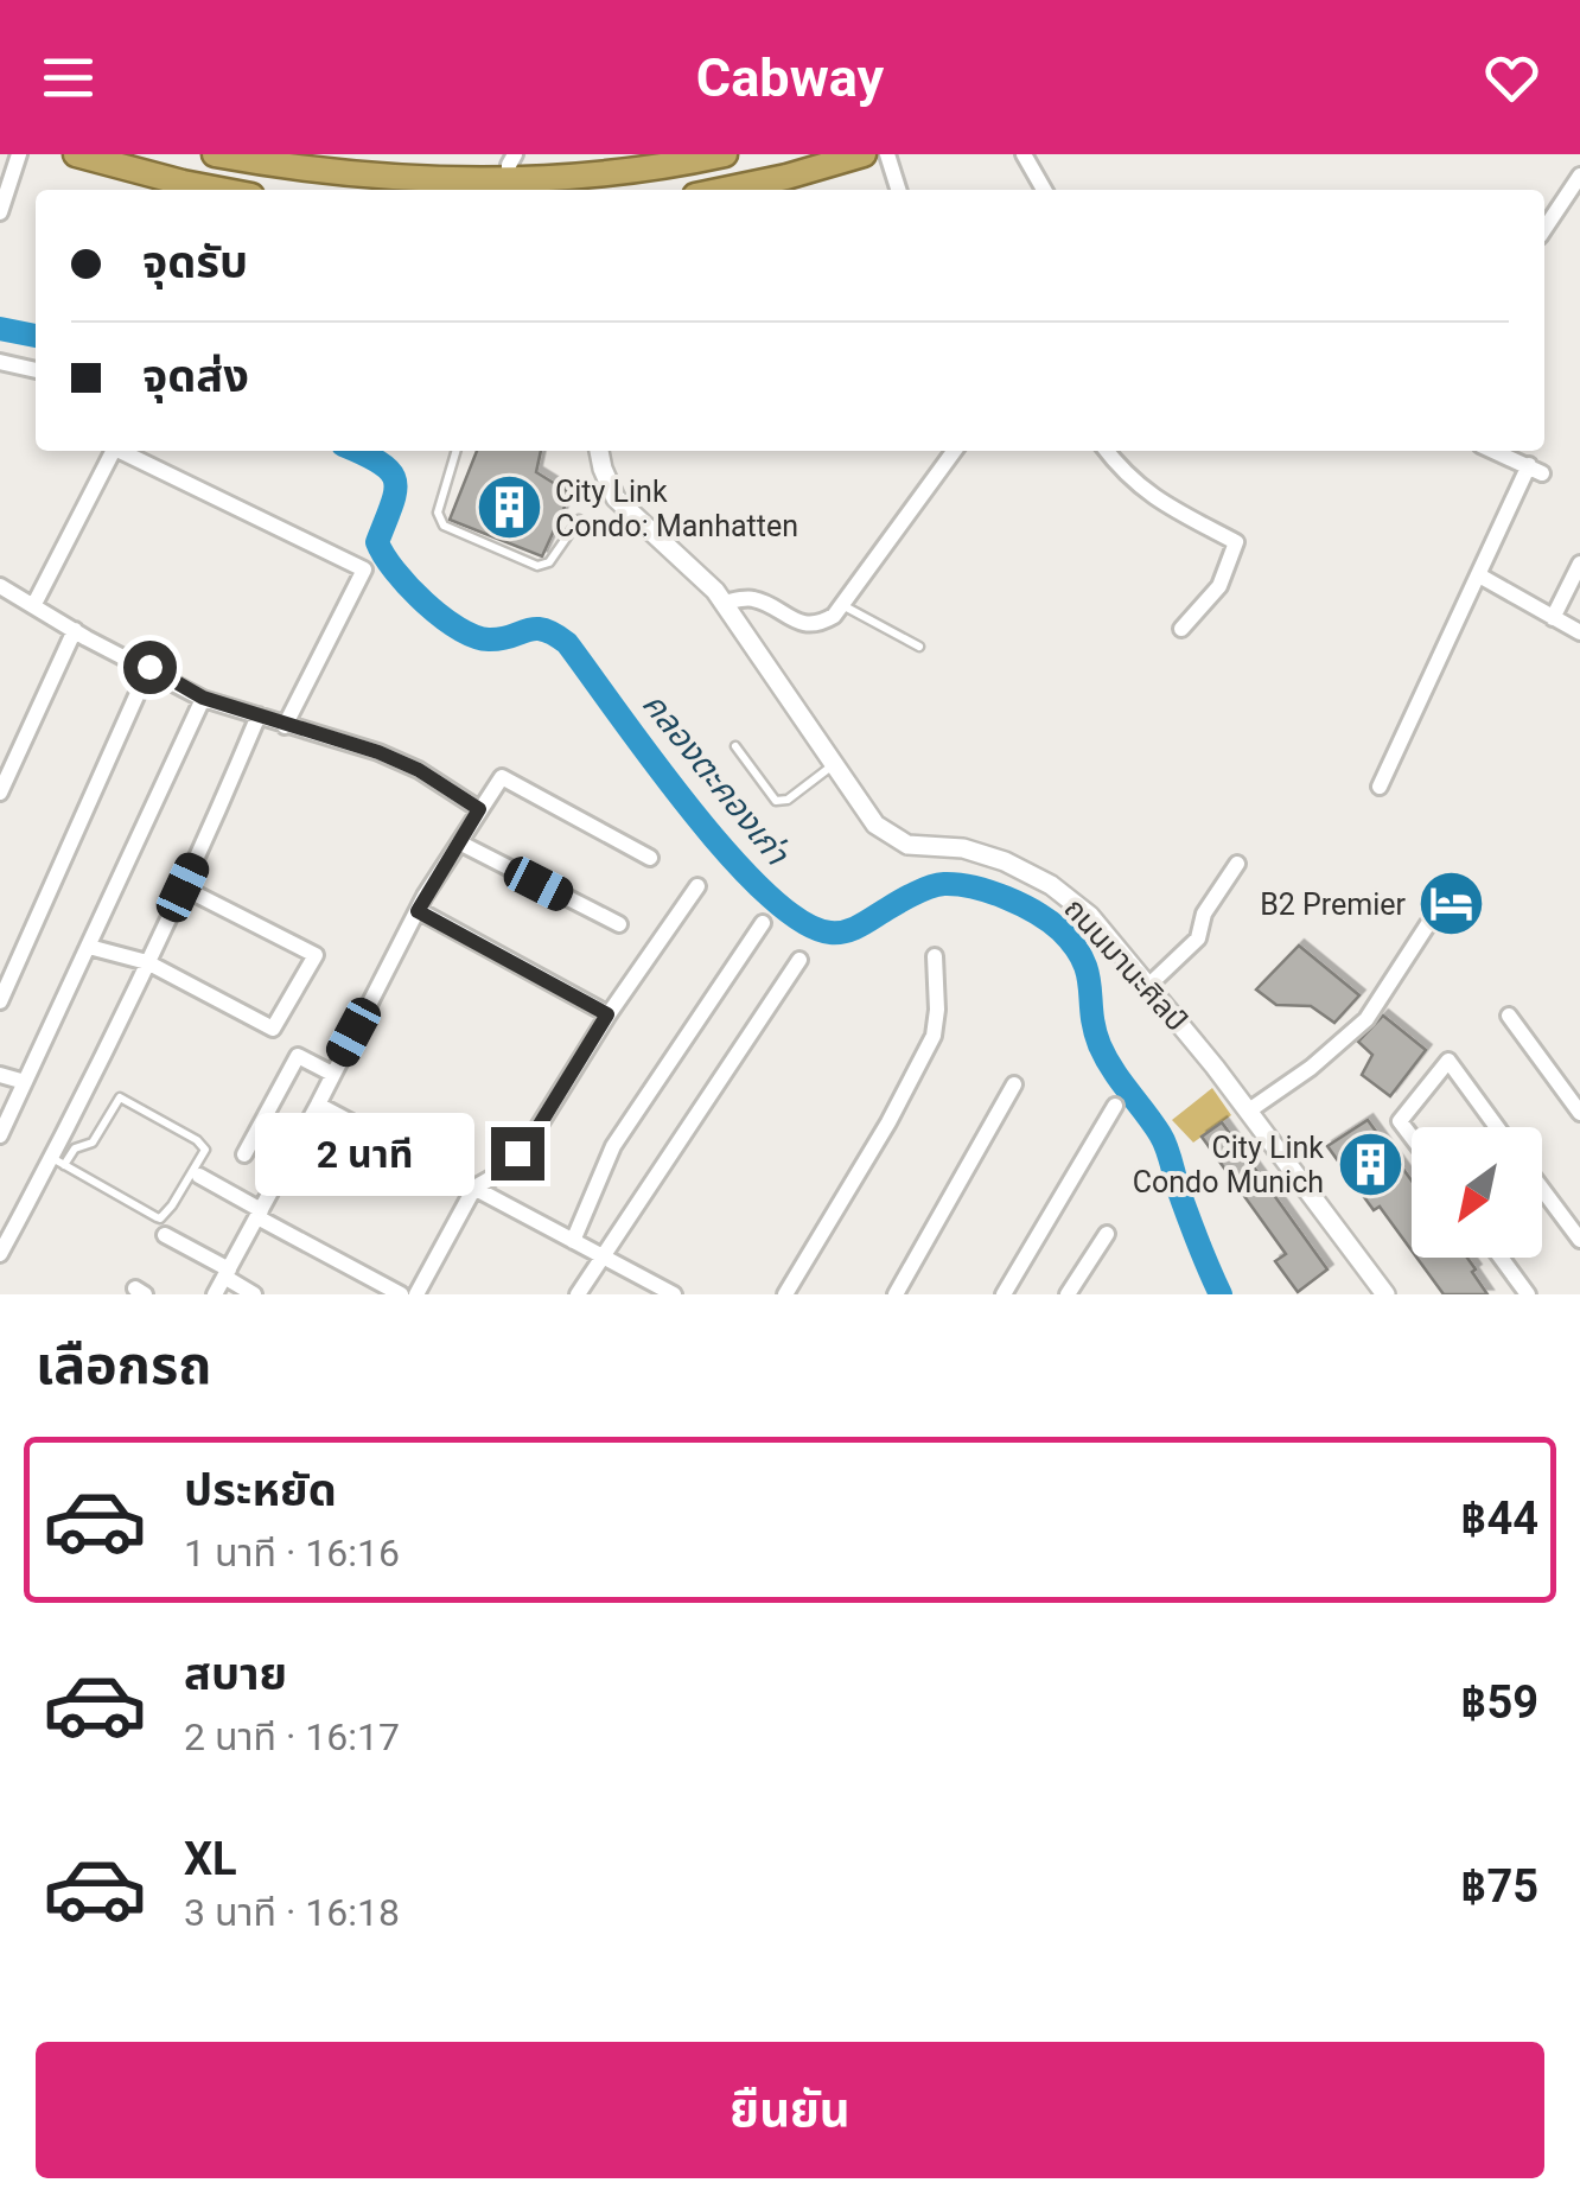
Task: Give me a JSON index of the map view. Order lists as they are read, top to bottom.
{
  "streets": {
    "street": ["ถนนมานะศิลป์"]
  },
  "water": ["คลองตะคองเก่า"],
  "places": {
    "building": ["City Link Condo: Manhatten", "City Link Condo Munich"],
    "hotel": ["B2 Premier"]
  },
  "north": "bottom left",
  "page": {
    "header": "Cabway",
    "banner": ["จุดรับ", "จุดส่ง"],
    "bubble": "2 นาที",
    "heading": "เลือกรถ",
    "list": [
      {
        "name": "ประหยัด",
        "note": "1 นาที · 16:16",
        "value": "฿44"
      },
      {
        "name": "สบาย",
        "note": "2 นาที · 16:17",
        "value": "฿59"
      },
      {
        "name": "XL",
        "note": "3 นาที · 16:18",
        "value": "฿75"
      }
    ],
    "buttons": "ยืนยัน"
  }
}
